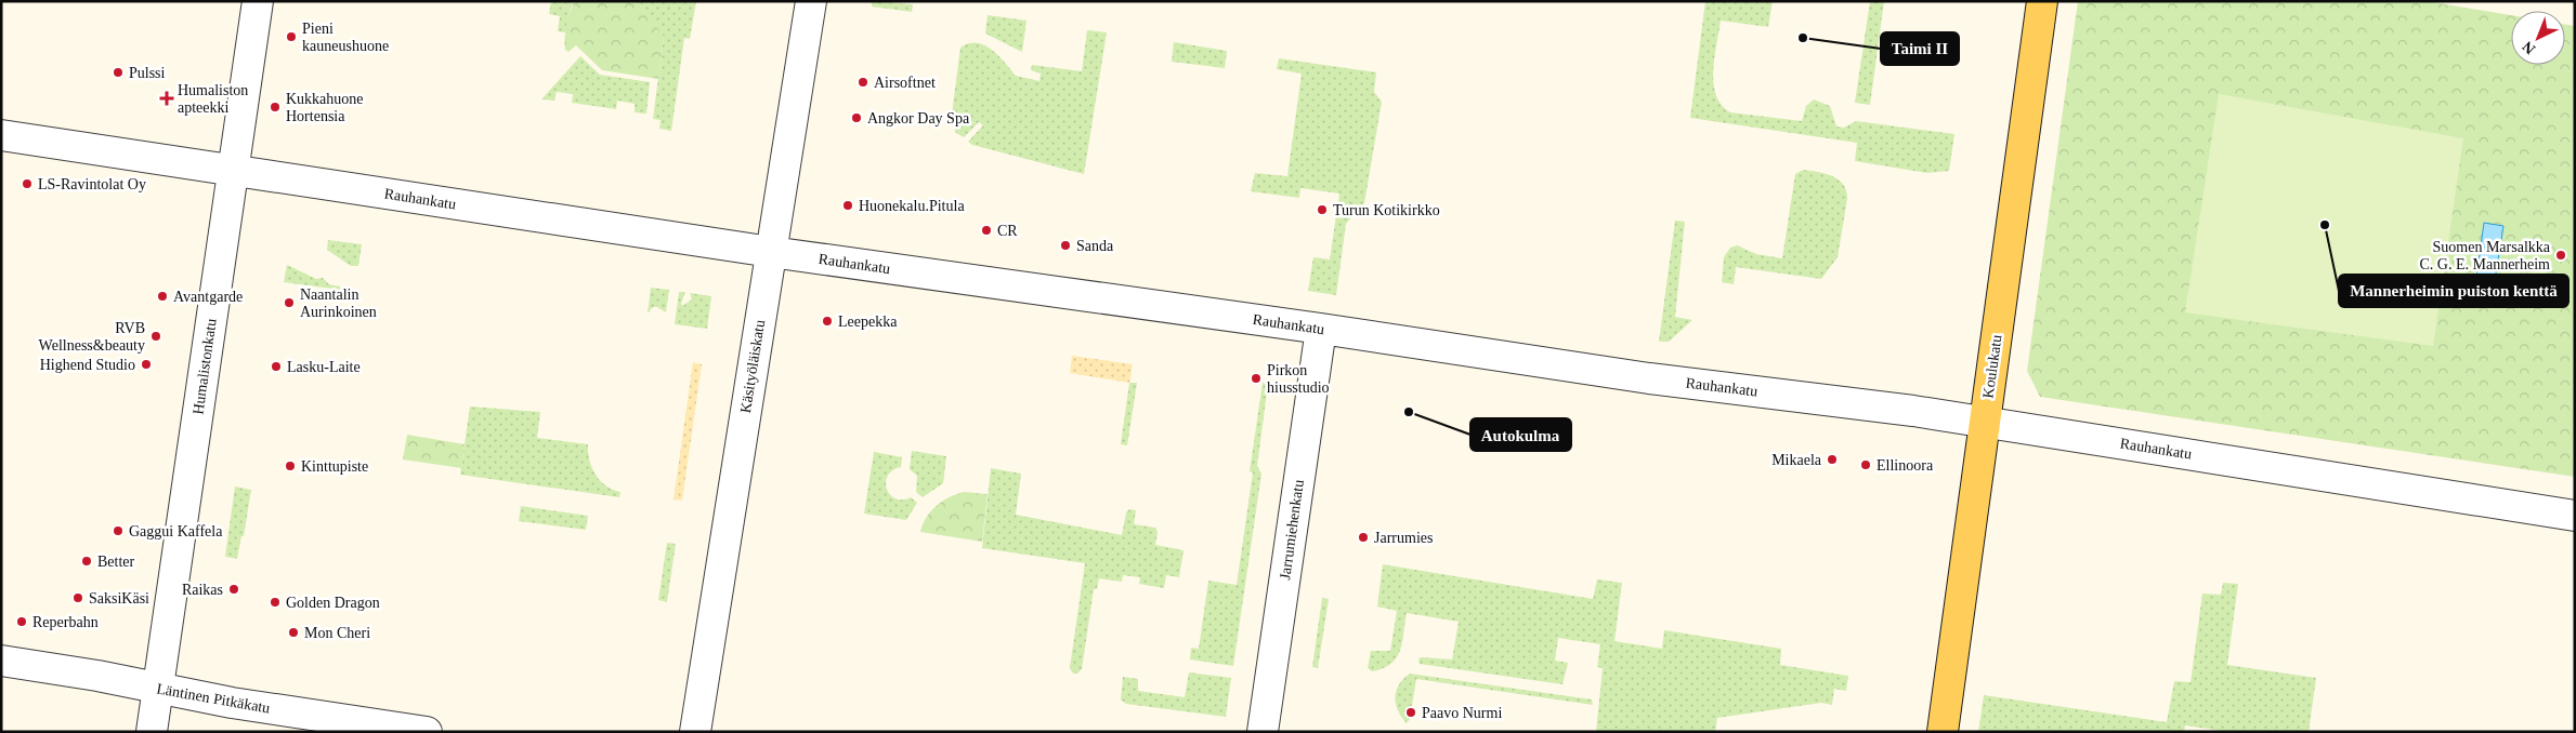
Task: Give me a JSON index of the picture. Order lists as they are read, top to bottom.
{
  "streets": {
    "main road": ["Koulukatu"],
    "street": [
      "Rauhankatu",
      "Humalistonkatu",
      "Käsityöläiskatu",
      "Jarrumiehenkatu",
      "Läntinen Pitkäkatu"
    ]
  },
  "crossings": [
    ["Rauhankatu", "Humalistonkatu"],
    ["Rauhankatu", "Käsityöläiskatu"],
    ["Rauhankatu", "Koulukatu"],
    ["Rauhankatu", "Jarrumiehenkatu"],
    ["Humalistonkatu", "Läntinen Pitkäkatu"]
  ],
  "places": {
    "other": [
      "Pieni kauneushuone",
      "Taimi II",
      "Pulssi",
      "Airsoftnet",
      "Kukkahuone Hortensia",
      "Angkor Day Spa",
      "LS-Ravintolat Oy",
      "Huonekalu.Pitula",
      "Turun Kotikirkko",
      "Mannerheimin puiston kenttä",
      "CR",
      "Sanda",
      "Suomen Marsalkka C. G. E. Mannerheim",
      "Avantgarde",
      "Naantalin Aurinkoinen",
      "Leepekka",
      "RVB Wellness&beauty",
      "Highend Studio",
      "Lasku-Laite",
      "Pirkon hiusstudio",
      "Autokulma",
      "Mikaela",
      "Ellinoora",
      "Kinttupiste",
      "Gaggui Kaffela",
      "Jarrumies",
      "Better",
      "Raikas",
      "SaksiKäsi",
      "Golden Dragon",
      "Reperbahn",
      "Mon Cheri",
      "Paavo Nurmi"
    ],
    "health": ["Humaliston apteekki"]
  },
  "north": "bottom left"
}
